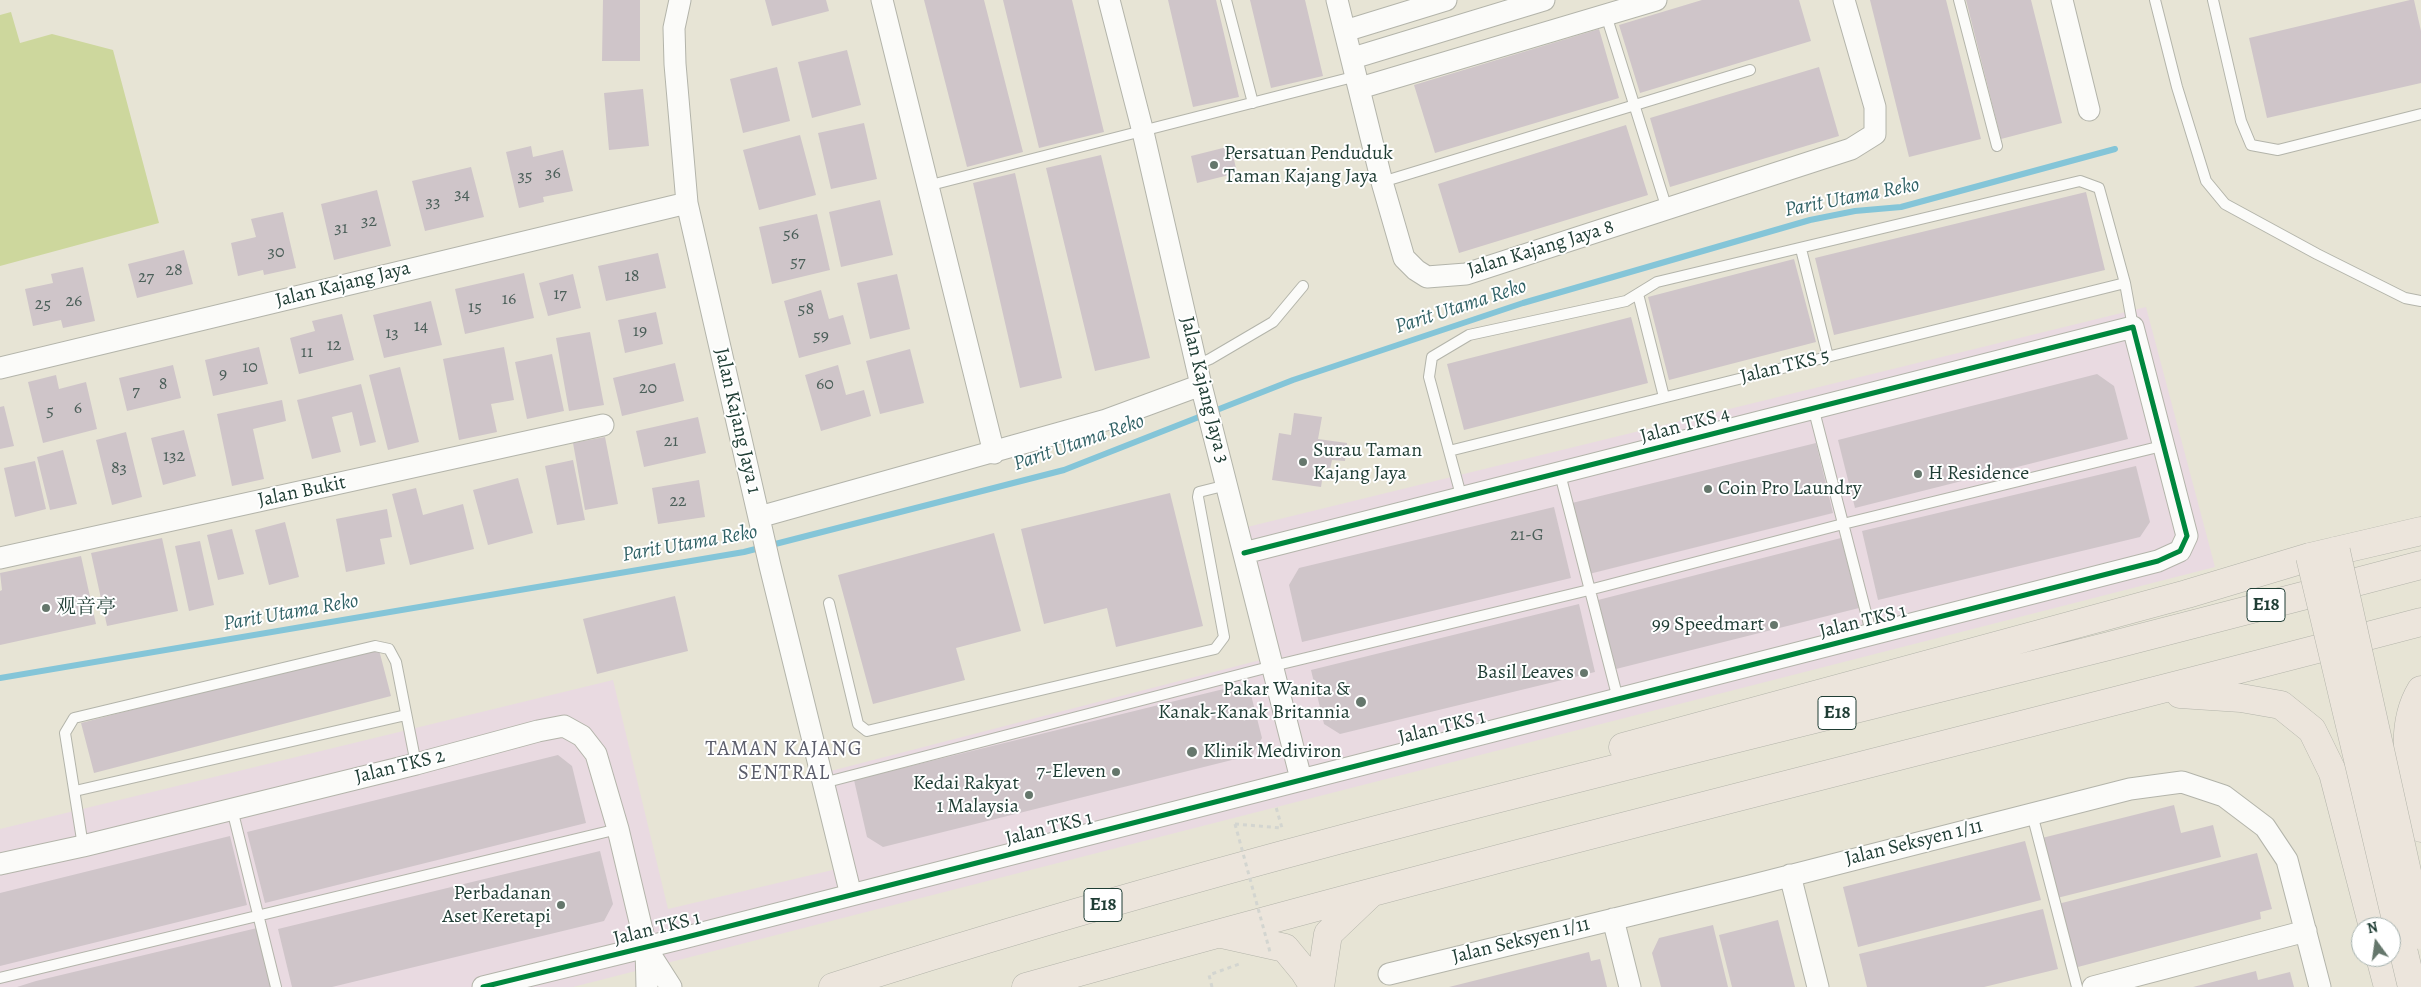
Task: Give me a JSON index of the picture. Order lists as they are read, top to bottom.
{
  "streets": {
    "highway": ["E18"],
    "street": [
      "Jalan Kajang Jaya 8",
      "Jalan Kajang Jaya",
      "Jalan Kajang Jaya 3",
      "Jalan Kajang Jaya 1",
      "Jalan TKS 4",
      "Jalan Bukit",
      "Jalan TKS 1",
      "Jalan TKS 2",
      "Jalan Seksyen 1/11"
    ],
    "lane": ["Jalan TKS 5"]
  },
  "crossings": [
    ["Jalan Kajang Jaya", "Jalan Kajang Jaya 1"],
    ["Jalan Kajang Jaya 3", "Jalan TKS 4"],
    ["Jalan Kajang Jaya 3", "Jalan TKS 1"],
    ["Jalan Kajang Jaya 1", "Jalan TKS 1"],
    ["Jalan TKS 4", "Jalan TKS 1"],
    ["Jalan TKS 1", "Jalan TKS 2"]
  ],
  "districts": ["TAMAN KAJANG SENTRAL"],
  "water": ["Parit Utama Reko"],
  "places": [
    "Persatuan Penduduk Taman Kajang Jaya",
    "Surau Taman Kajang Jaya",
    "H Residence",
    "Coin Pro Laundry",
    "观音亭",
    "99 Speedmart",
    "Basil Leaves",
    "Pakar Wanita & Kanak-Kanak Britannia",
    "Klinik Mediviron",
    "7-Eleven",
    "Kedai Rakyat 1 Malaysia",
    "Perbadanan Aset Keretapi"
  ],
  "house_numbers": [
    "36",
    "35",
    "34",
    "33",
    "32",
    "31",
    "56",
    "30",
    "57",
    "28",
    "18",
    "27",
    "17",
    "16",
    "26",
    "25",
    "15",
    "58",
    "14",
    "19",
    "13",
    "59",
    "12",
    "11",
    "10",
    "9",
    "8",
    "60",
    "20",
    "7",
    "6",
    "5",
    "21",
    "132",
    "83",
    "22",
    "21-G"
  ],
  "north": "top"
}
